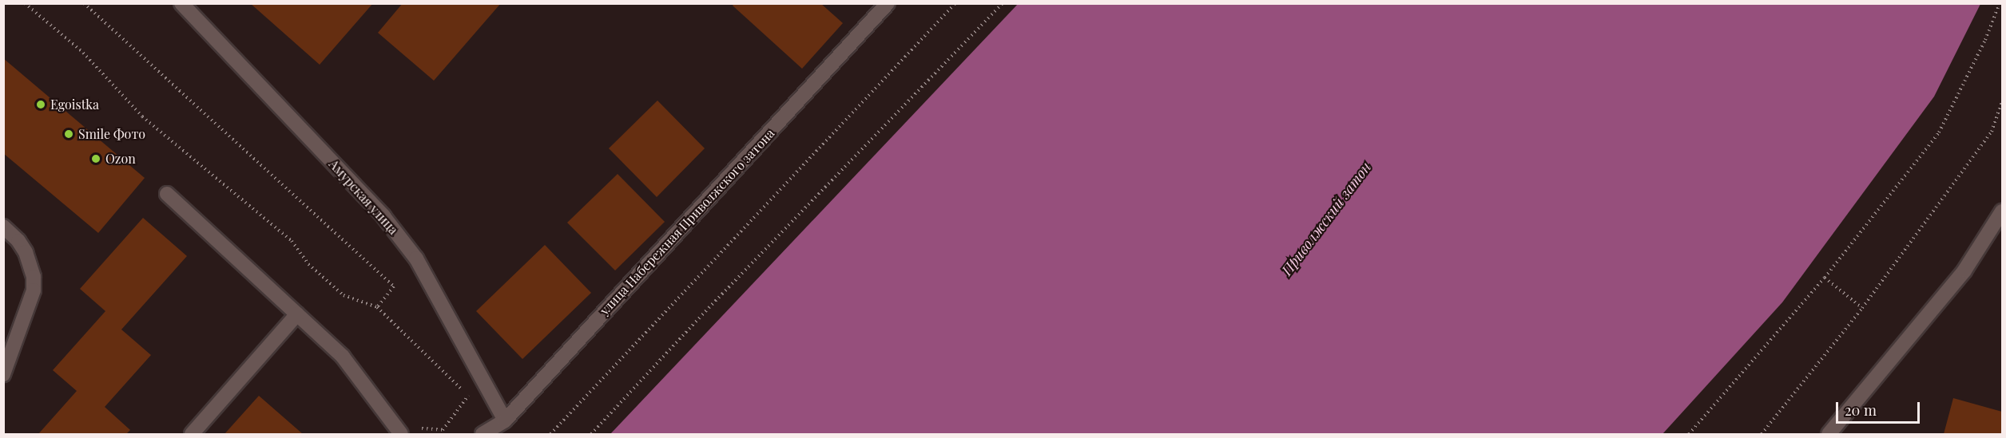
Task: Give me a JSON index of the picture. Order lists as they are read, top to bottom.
{
  "streets": {
    "street": ["Амурская улица", "улица Набережная Приволжского затона"]
  },
  "crossings": [
    ["Амурская улица", "улица Набережная Приволжского затона"]
  ],
  "water": ["Приволжский затон"],
  "places": ["Egoistka", "Smile Фото", "Ozon"],
  "scale_bar": "20 m"
}
